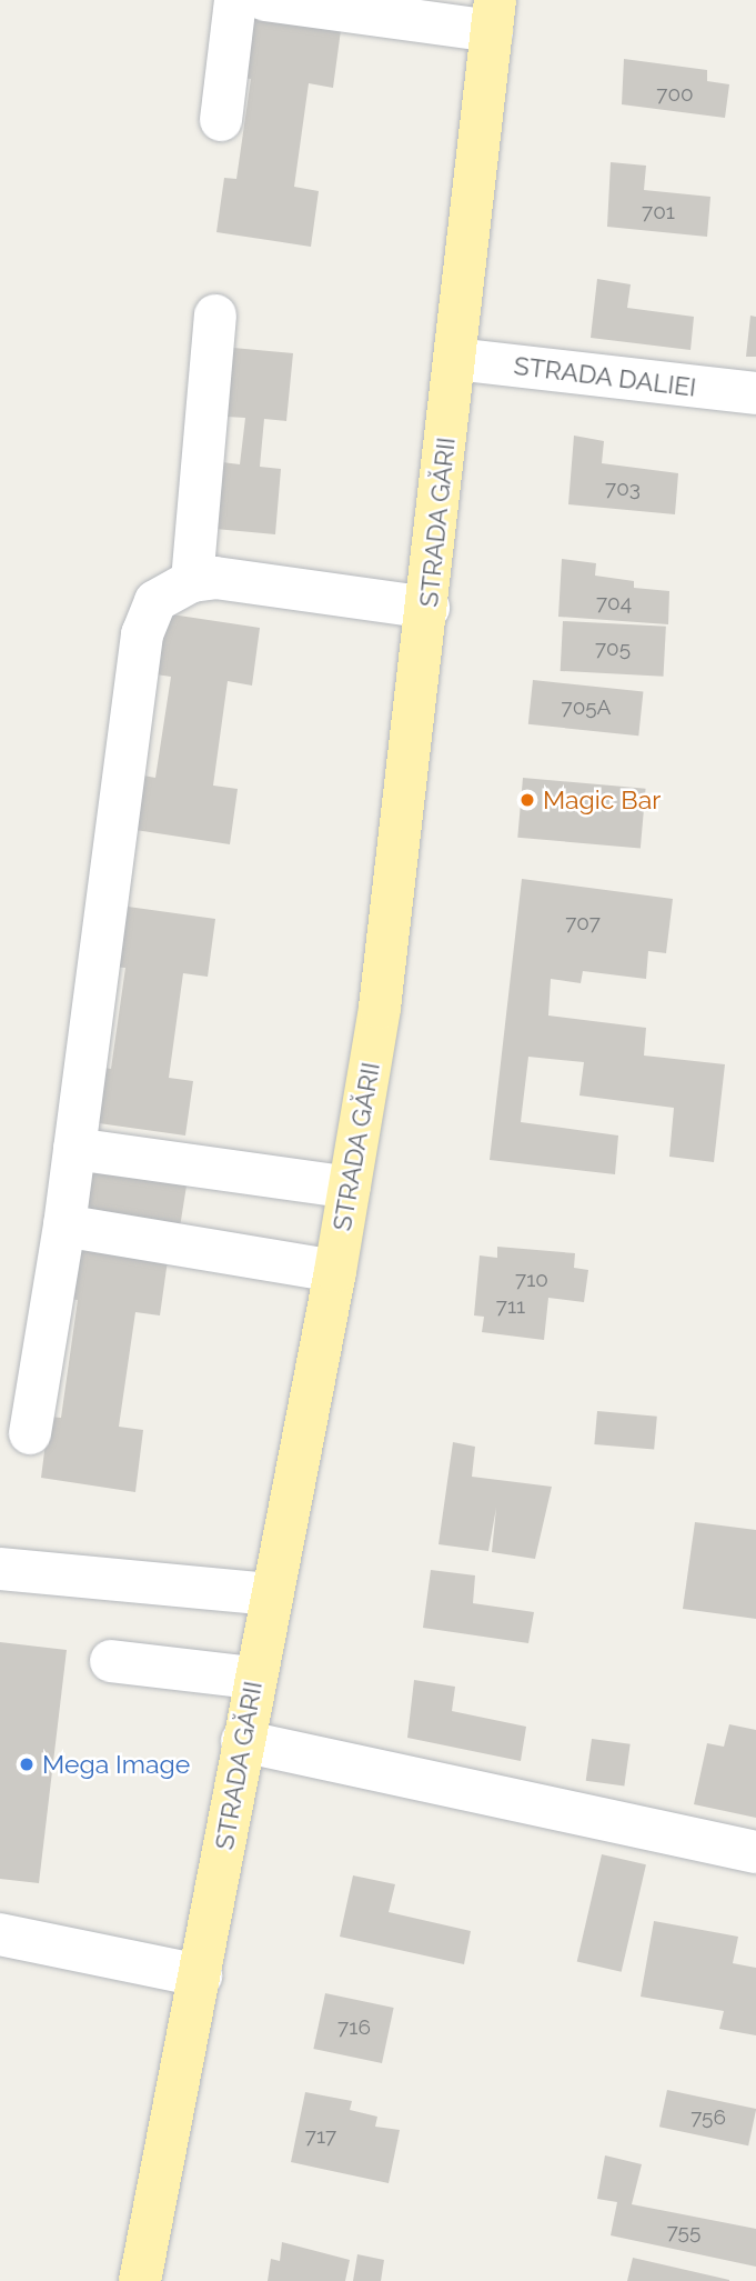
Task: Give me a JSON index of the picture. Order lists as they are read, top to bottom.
{
  "streets": {
    "main road": ["STRADA GĂRII"],
    "street": ["STRADA DALIEI"]
  },
  "crossings": [
    ["STRADA DALIEI", "STRADA GĂRII"]
  ],
  "places": ["Magic Bar", "Mega Image"],
  "house_numbers": [
    "700",
    "701",
    "703",
    "704",
    "705",
    "705A",
    "707",
    "710",
    "711",
    "716",
    "756",
    "717",
    "755"
  ]
}
